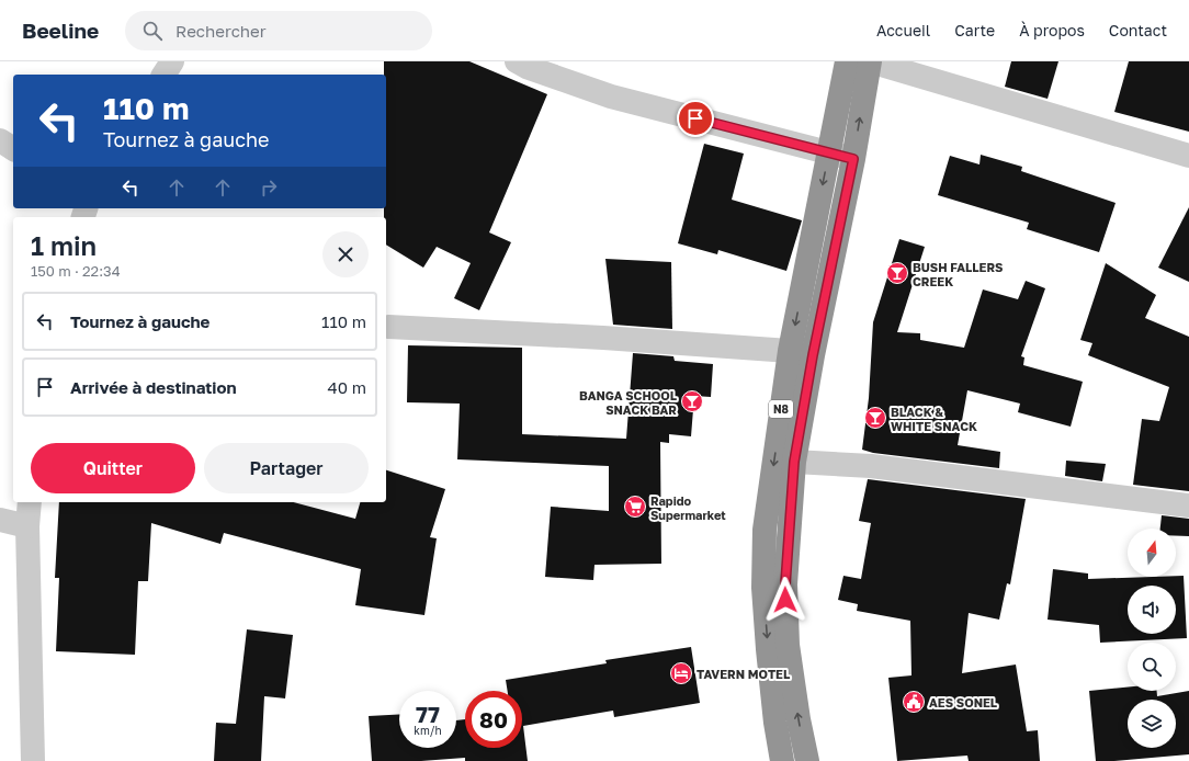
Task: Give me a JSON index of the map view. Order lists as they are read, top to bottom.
{
  "streets": {
    "highway": ["N8"]
  },
  "places": {
    "bar": ["BUSH FALLERS CREEK", "BANGA SCHOOL SNACK BAR", "BLACK & WHITE SNACK"],
    "supermarket": ["Rapido Supermarket"],
    "hotel": ["TAVERN MOTEL"],
    "public building": ["AES SONEL"]
  },
  "north": "top",
  "page": {
    "header": "Beeline",
    "search": "Rechercher",
    "nav": [
      "Accueil",
      "Carte",
      "À propos",
      "Contact"
    ],
    "turn": ["110 m", "Tournez à gauche"],
    "heading": ["1 min", "150 m · 22:34"],
    "list": [
      {
        "name": "Tournez à gauche",
        "value": "110 m"
      },
      {
        "name": "Arrivée à destination",
        "value": "40 m"
      }
    ],
    "buttons": ["Quitter", "Partager"],
    "speed": "77 km/h",
    "limit": "80"
  }
}
